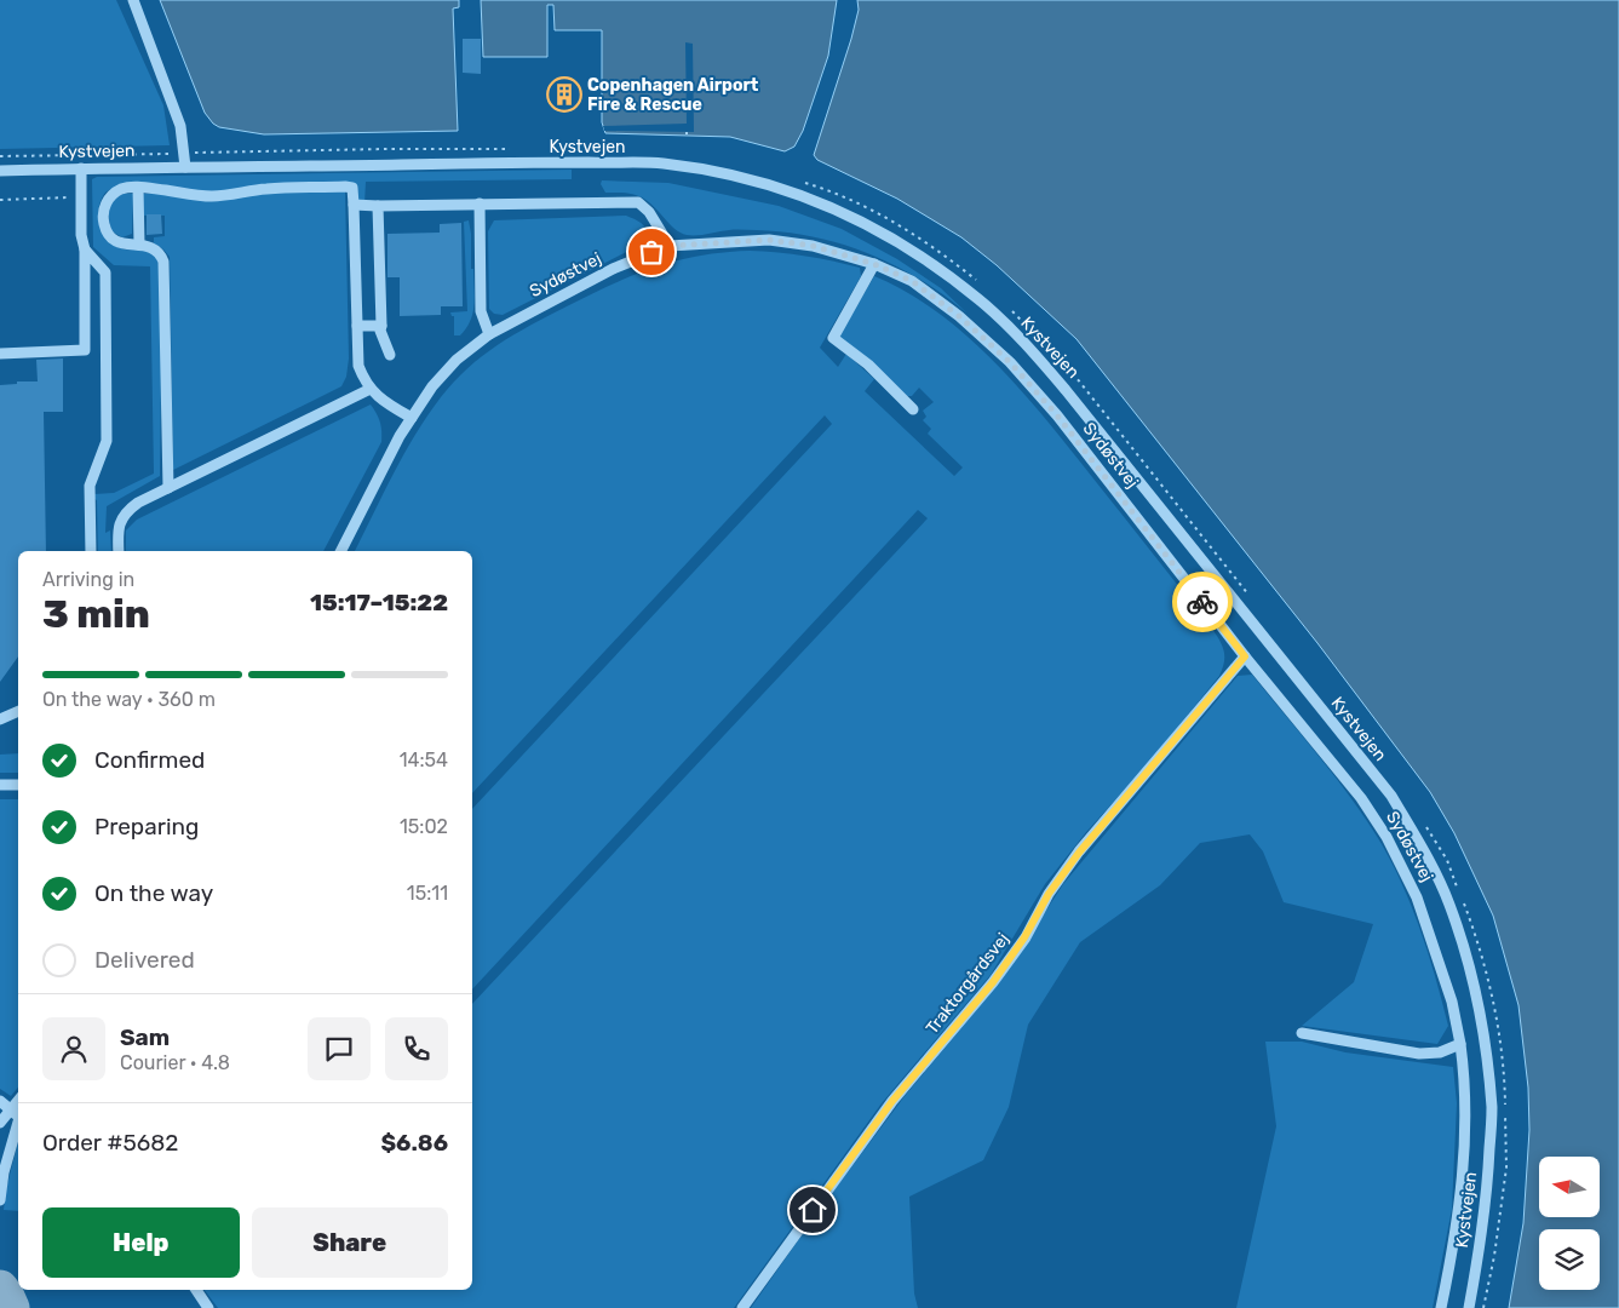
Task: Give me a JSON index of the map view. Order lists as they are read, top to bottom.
{
  "streets": {
    "street": ["Kystvejen", "Sydøstvej", "Traktorgårdsvej"]
  },
  "crossings": [
    ["Sydøstvej", "Traktorgårdsvej"]
  ],
  "places": {
    "building": ["Copenhagen Airport Fire & Rescue"]
  },
  "north": "left",
  "page": {
    "heading": ["3 min", "Arriving in", "15:17–15:22"],
    "panel": [
      "Sam",
      "Courier · 4.8",
      "Order #5682",
      "$6.86"
    ],
    "bar": "On the way · 360 m",
    "list": [
      ["Confirmed", "14:54"],
      ["Preparing", "15:02"],
      ["On the way", "15:11"],
      "Delivered"
    ],
    "buttons": ["Help", "Share"]
  }
}
